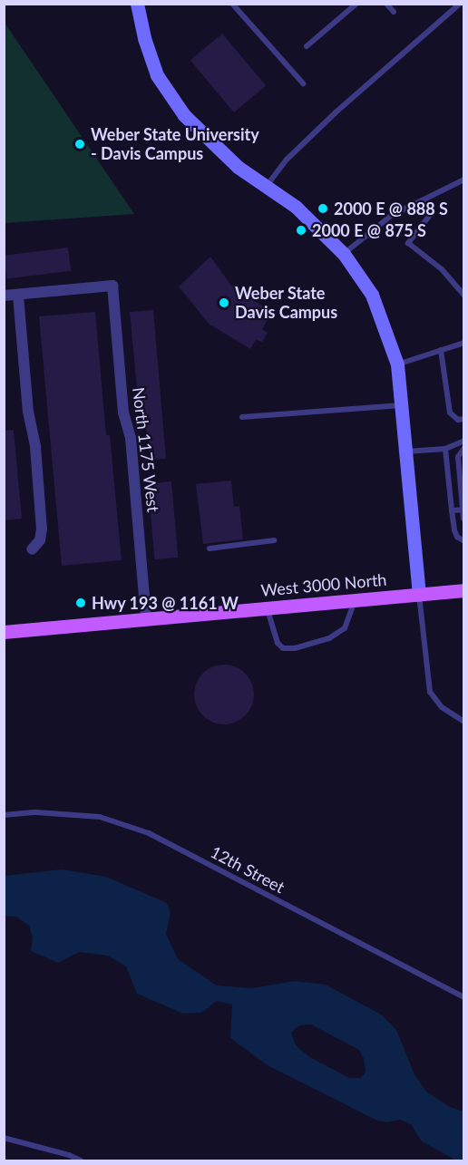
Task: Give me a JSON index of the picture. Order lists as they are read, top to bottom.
{
  "streets": {
    "main road": ["West 3000 North"],
    "street": ["North 1175 West"],
    "lane": ["12th Street"]
  },
  "crossings": [
    ["North 1175 West", "West 3000 North"]
  ],
  "places": [
    "Weber State University - Davis Campus",
    "2000 E @ 888 S",
    "2000 E @ 875 S",
    "Weber State Davis Campus",
    "Hwy 193 @ 1161 W"
  ]
}
